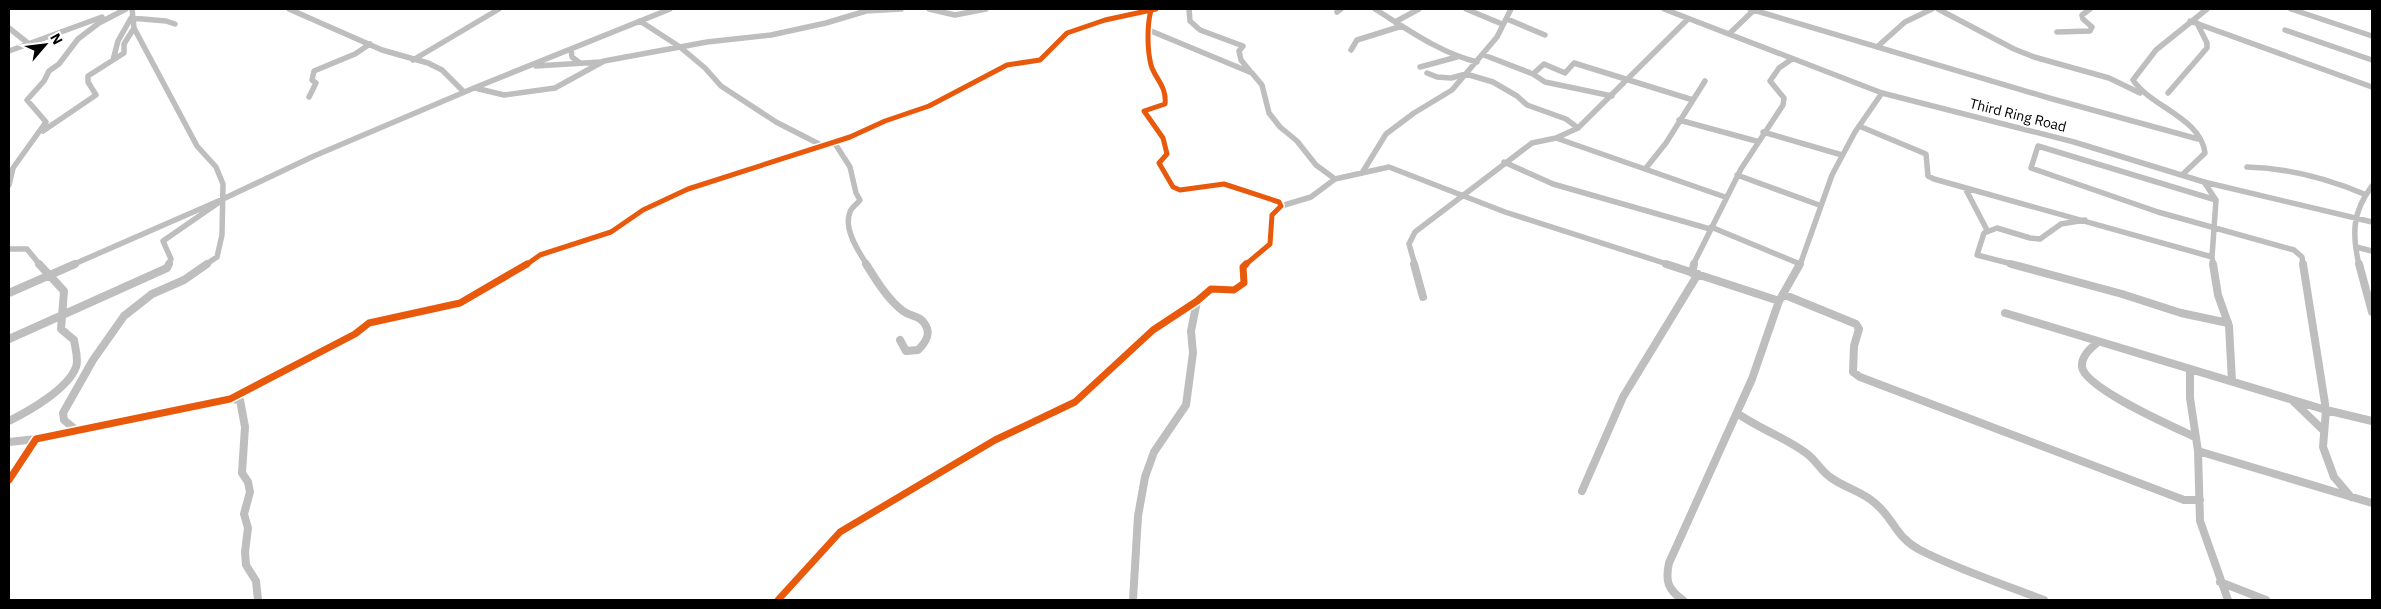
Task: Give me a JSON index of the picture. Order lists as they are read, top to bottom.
{
  "streets": {
    "street": ["Third Ring Road"]
  },
  "north": "top right"
}
